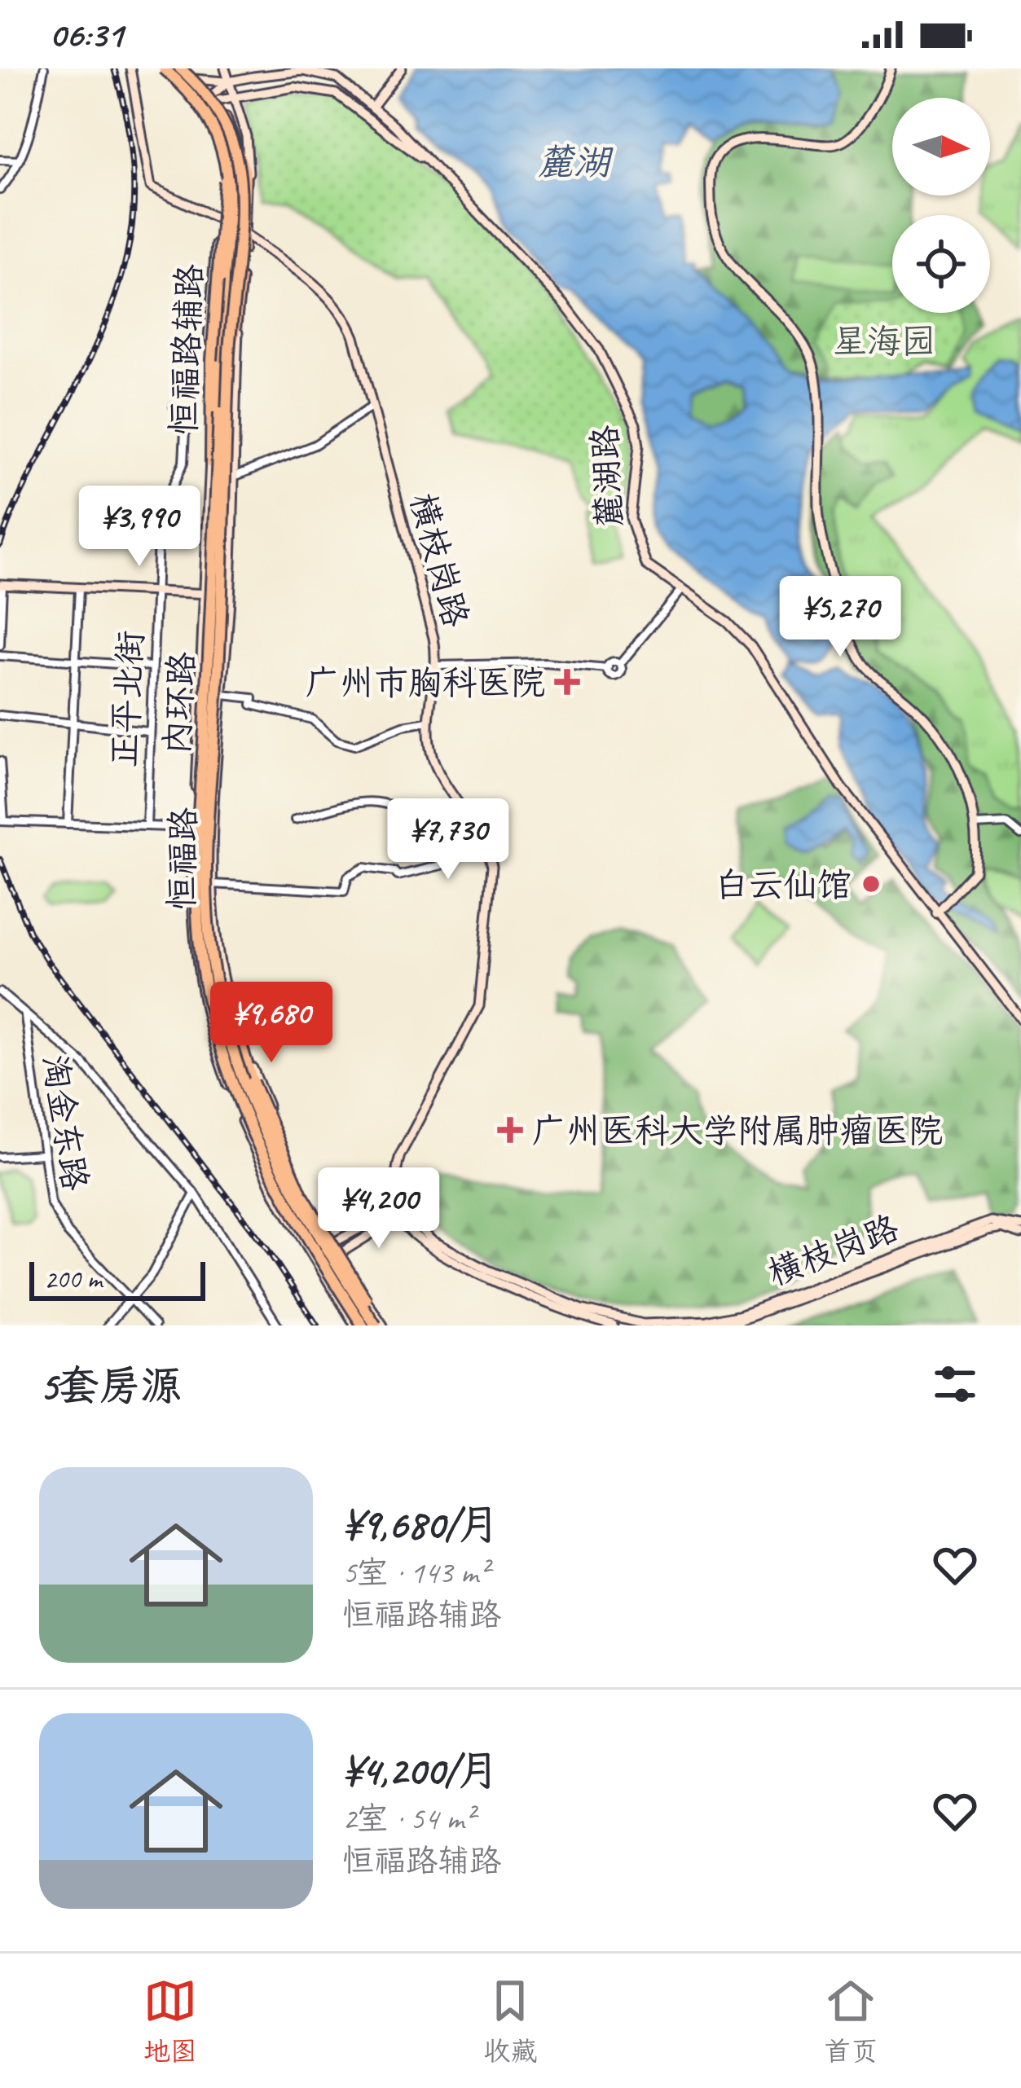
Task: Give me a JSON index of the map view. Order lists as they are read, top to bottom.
{
  "streets": {
    "highway": ["内环路"],
    "main road": [
      "恒福路辅路",
      "麓湖路",
      "横枝岗路",
      "恒福路"
    ],
    "street": ["正平北街", "淘金东路"]
  },
  "crossings": [
    ["恒福路辅路", "麓湖路"],
    ["恒福路辅路", "横枝岗路"],
    ["恒福路辅路", "恒福路"],
    ["麓湖路", "恒福路"],
    ["横枝岗路", "恒福路"],
    ["内环路", "恒福路"]
  ],
  "water": ["麓湖"],
  "parks": ["星海园"],
  "places": {
    "health": ["广州市胸科医院", "广州医科大学附属肿瘤医院"],
    "other": ["白云仙馆"]
  },
  "scale_bar": "200 m",
  "north": "right",
  "page": {
    "status": "06:31",
    "price": [
      "¥3,990",
      "¥5,270",
      "¥7,730",
      "¥9,680",
      "¥4,200"
    ],
    "scale": "200 m",
    "heading": "5套房源",
    "list": [
      {
        "name": "¥9,680/月",
        "note": "5室 · 143 m² · 恒福路辅路"
      },
      {
        "name": "¥4,200/月",
        "note": "2室 · 54 m² · 恒福路辅路"
      }
    ],
    "tabs": ["地图", "收藏", "首页"]
  }
}
